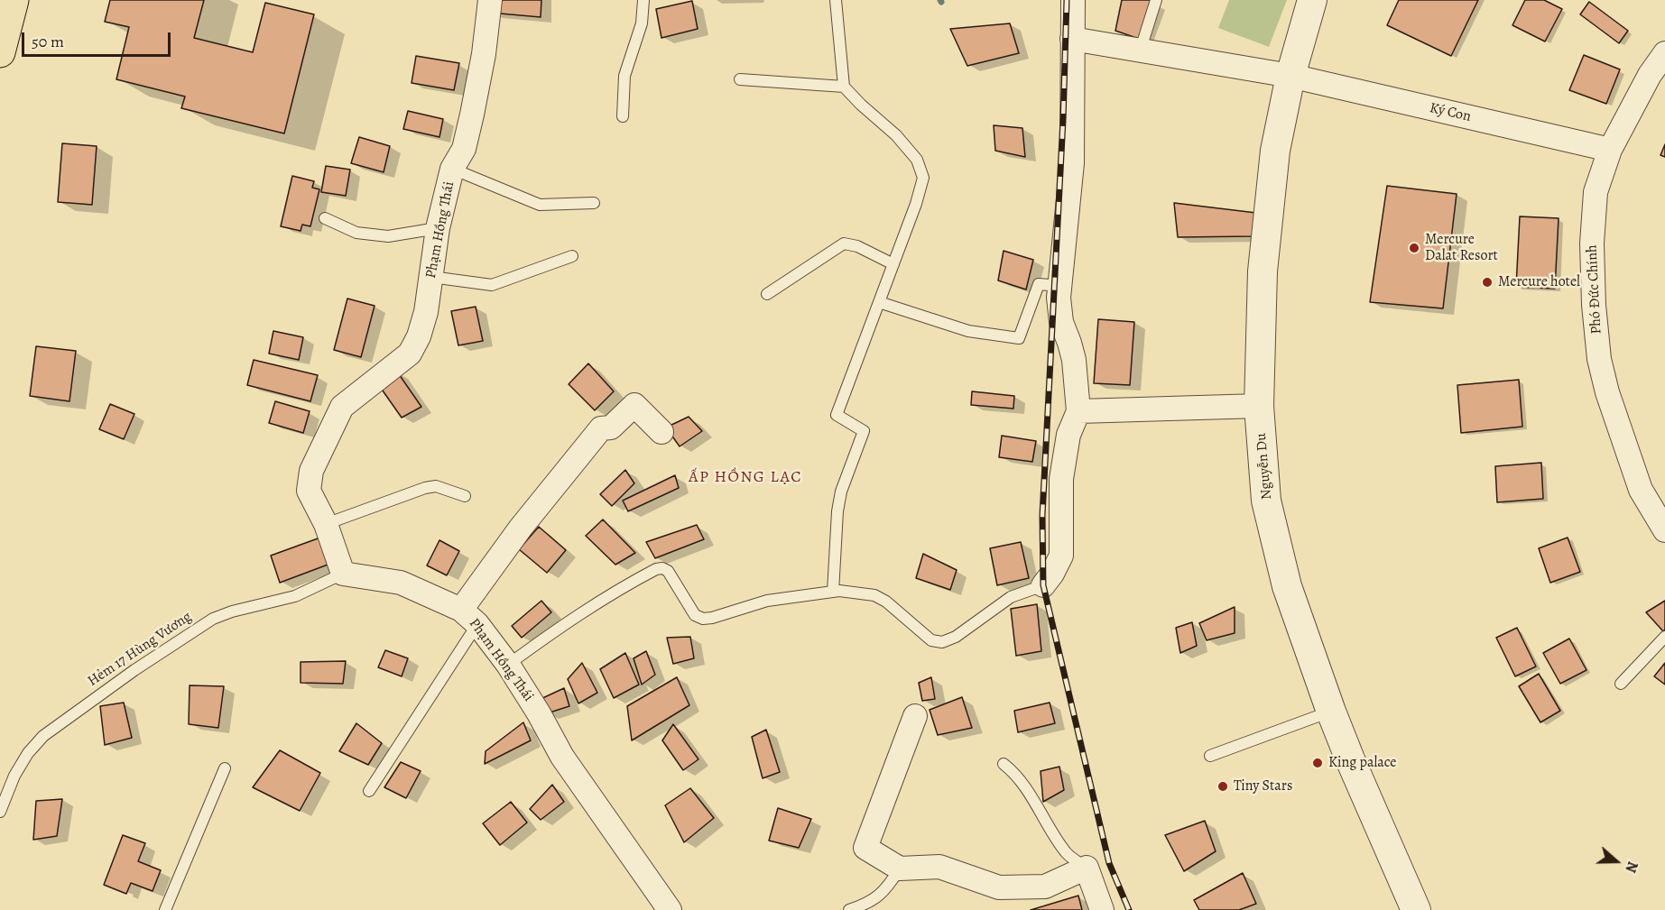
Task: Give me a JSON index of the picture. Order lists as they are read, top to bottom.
{
  "streets": {
    "street": [
      "Ký Con",
      "Phạm Hồng Thái",
      "Phó Đức Chính",
      "Nguyễn Du"
    ],
    "lane": ["Hẻm 17 Hùng Vương"]
  },
  "crossings": [
    ["Ký Con", "Phó Đức Chính"],
    ["Ký Con", "Nguyễn Du"],
    ["Phạm Hồng Thái", "Hẻm 17 Hùng Vương"]
  ],
  "districts": ["ẤP HỒNG LẠC"],
  "places": [
    "Mercure Dalat Resort",
    "Mercure hotel",
    "King palace",
    "Tiny Stars"
  ],
  "scale_bar": "50 m",
  "north": "right"
}
